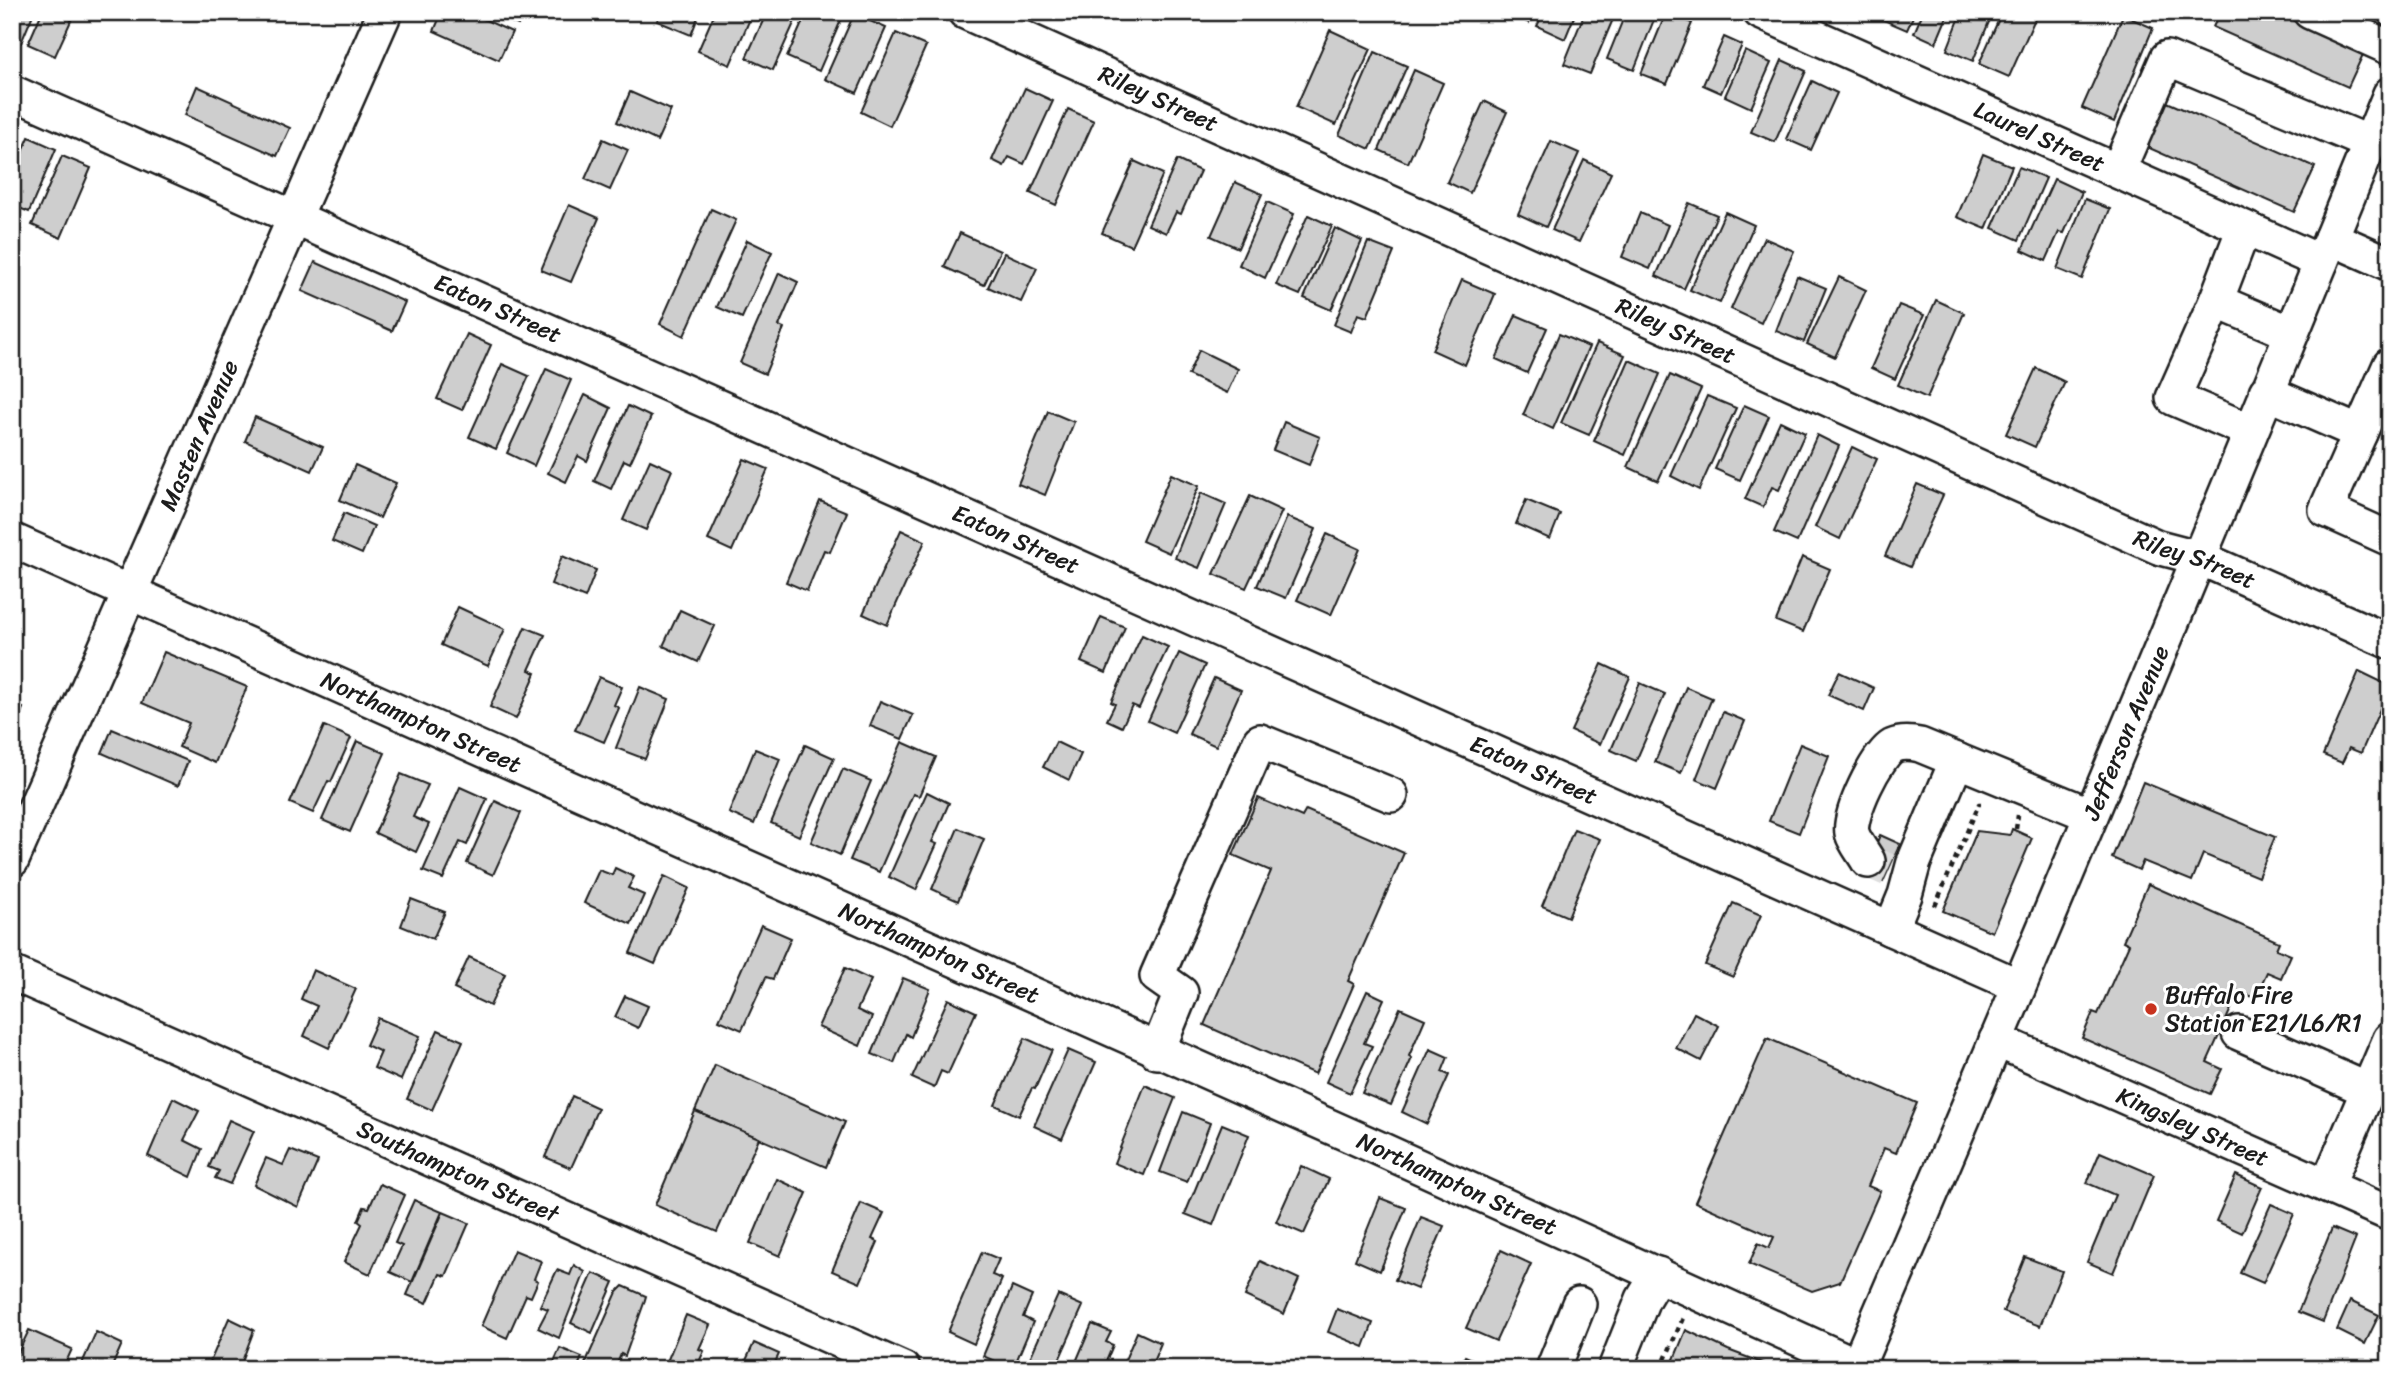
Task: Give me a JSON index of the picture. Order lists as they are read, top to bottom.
{
  "streets": {
    "street": [
      "Riley Street",
      "Laurel Street",
      "Eaton Street",
      "Masten Avenue",
      "Northampton Street",
      "Jefferson Avenue",
      "Kingsley Street",
      "Southampton Street"
    ]
  },
  "crossings": [
    ["Riley Street", "Jefferson Avenue"],
    ["Laurel Street", "Jefferson Avenue"],
    ["Eaton Street", "Masten Avenue"],
    ["Eaton Street", "Jefferson Avenue"],
    ["Masten Avenue", "Northampton Street"],
    ["Northampton Street", "Jefferson Avenue"],
    ["Jefferson Avenue", "Kingsley Street"]
  ],
  "places": ["Buffalo Fire Station E21/L6/R1"]
}
